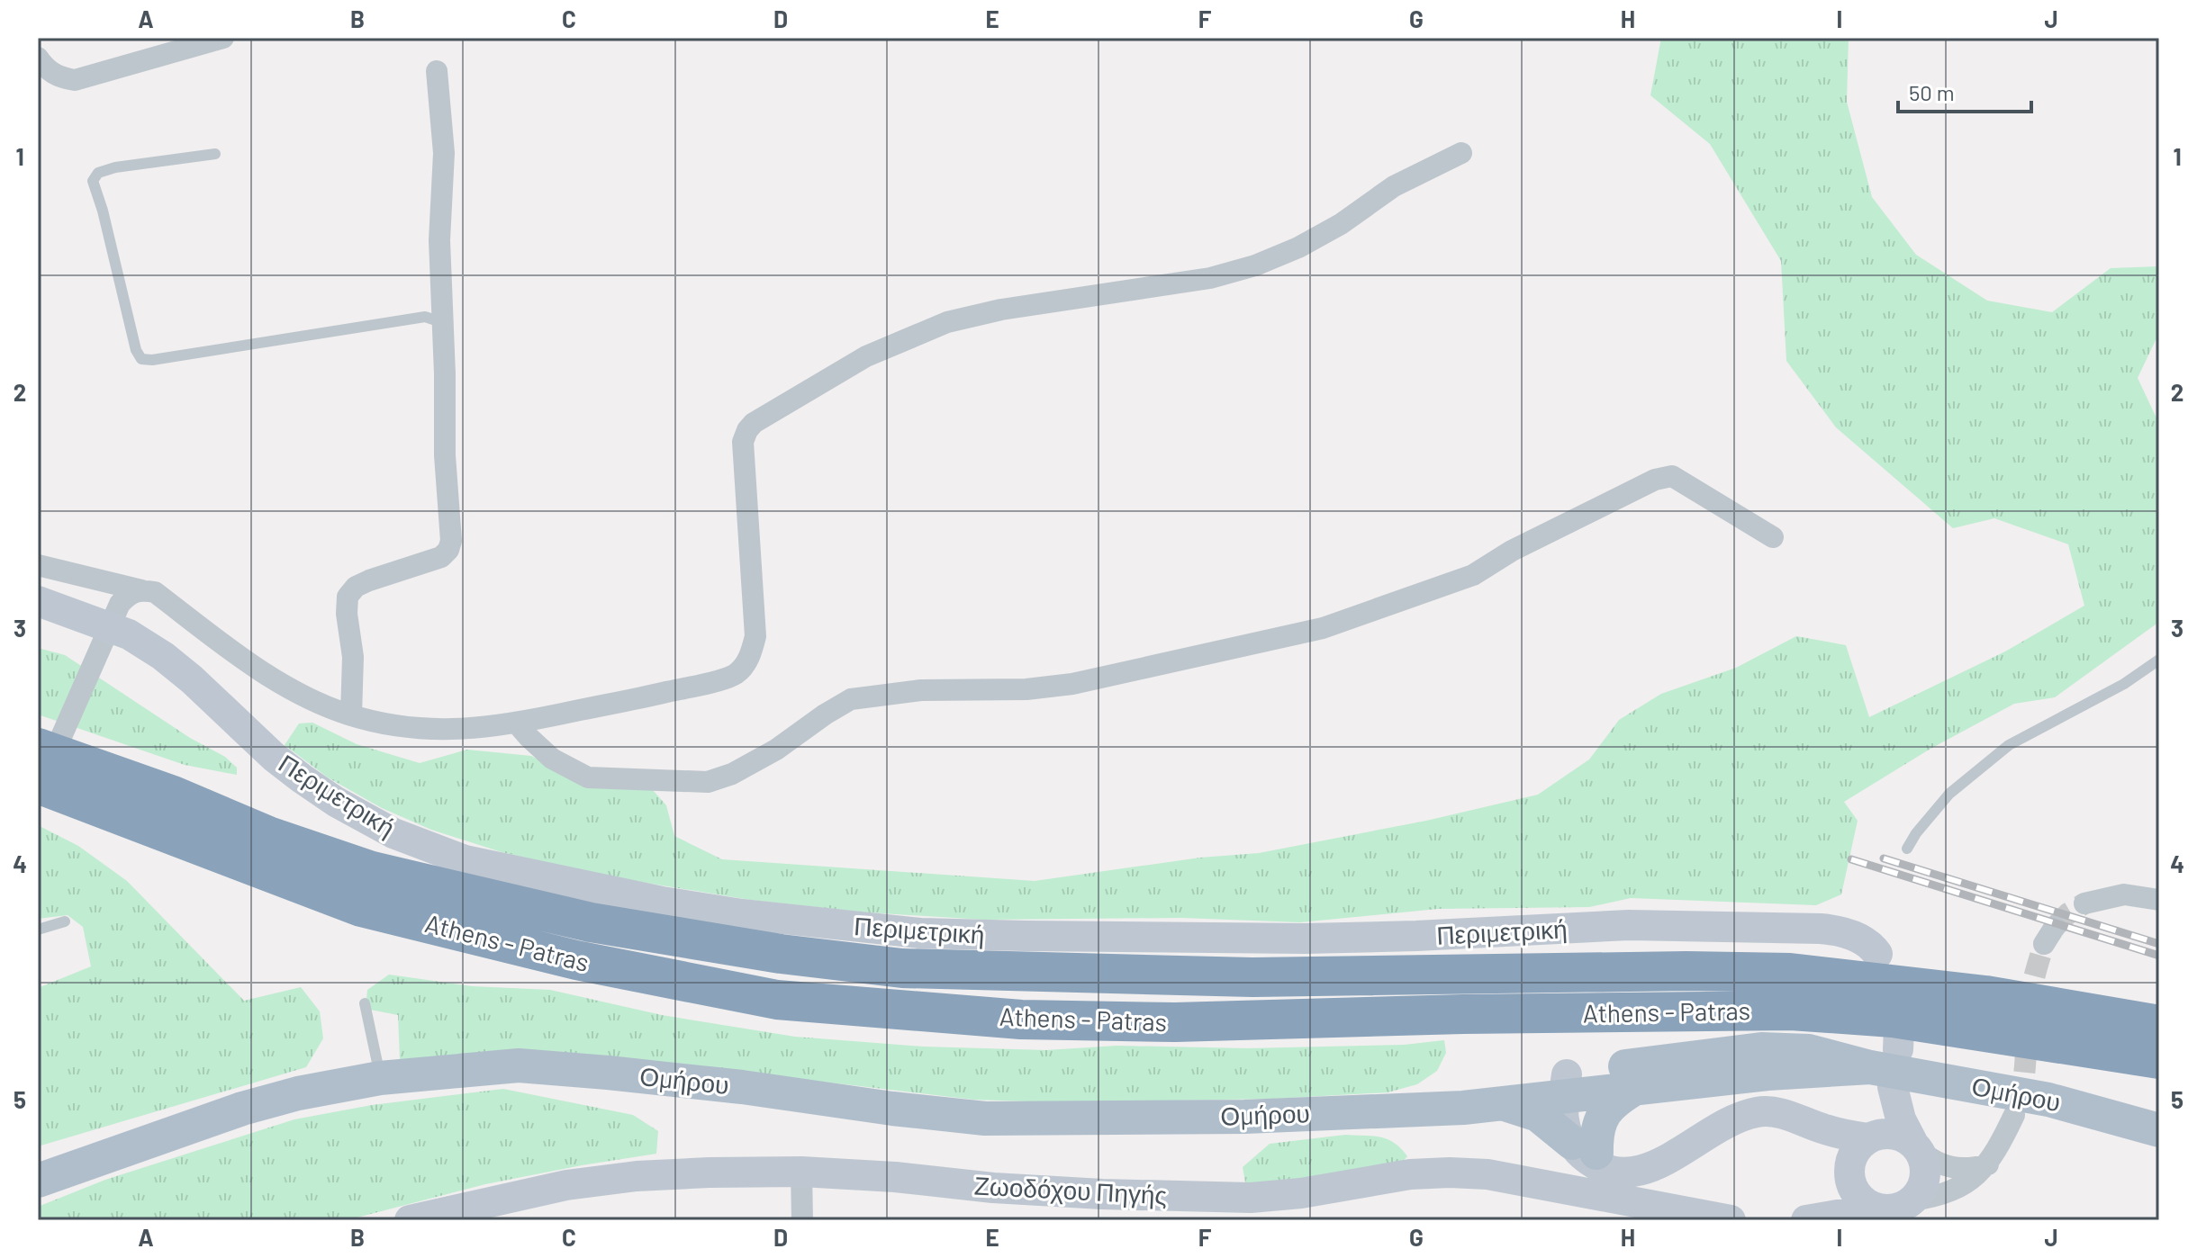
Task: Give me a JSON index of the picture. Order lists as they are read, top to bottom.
{
  "streets": {
    "highway": ["Athens - Patras"],
    "main road": ["Περιμετρική", "Ομήρου", "Ζωοδόχου Πηγής"]
  },
  "scale_bar": "50 m",
  "grid": {
    "columns": [
      "A",
      "B",
      "C",
      "D",
      "E",
      "F",
      "G",
      "H",
      "I",
      "J"
    ],
    "rows": [
      "1",
      "2",
      "3",
      "4",
      "5"
    ]
  }
}
